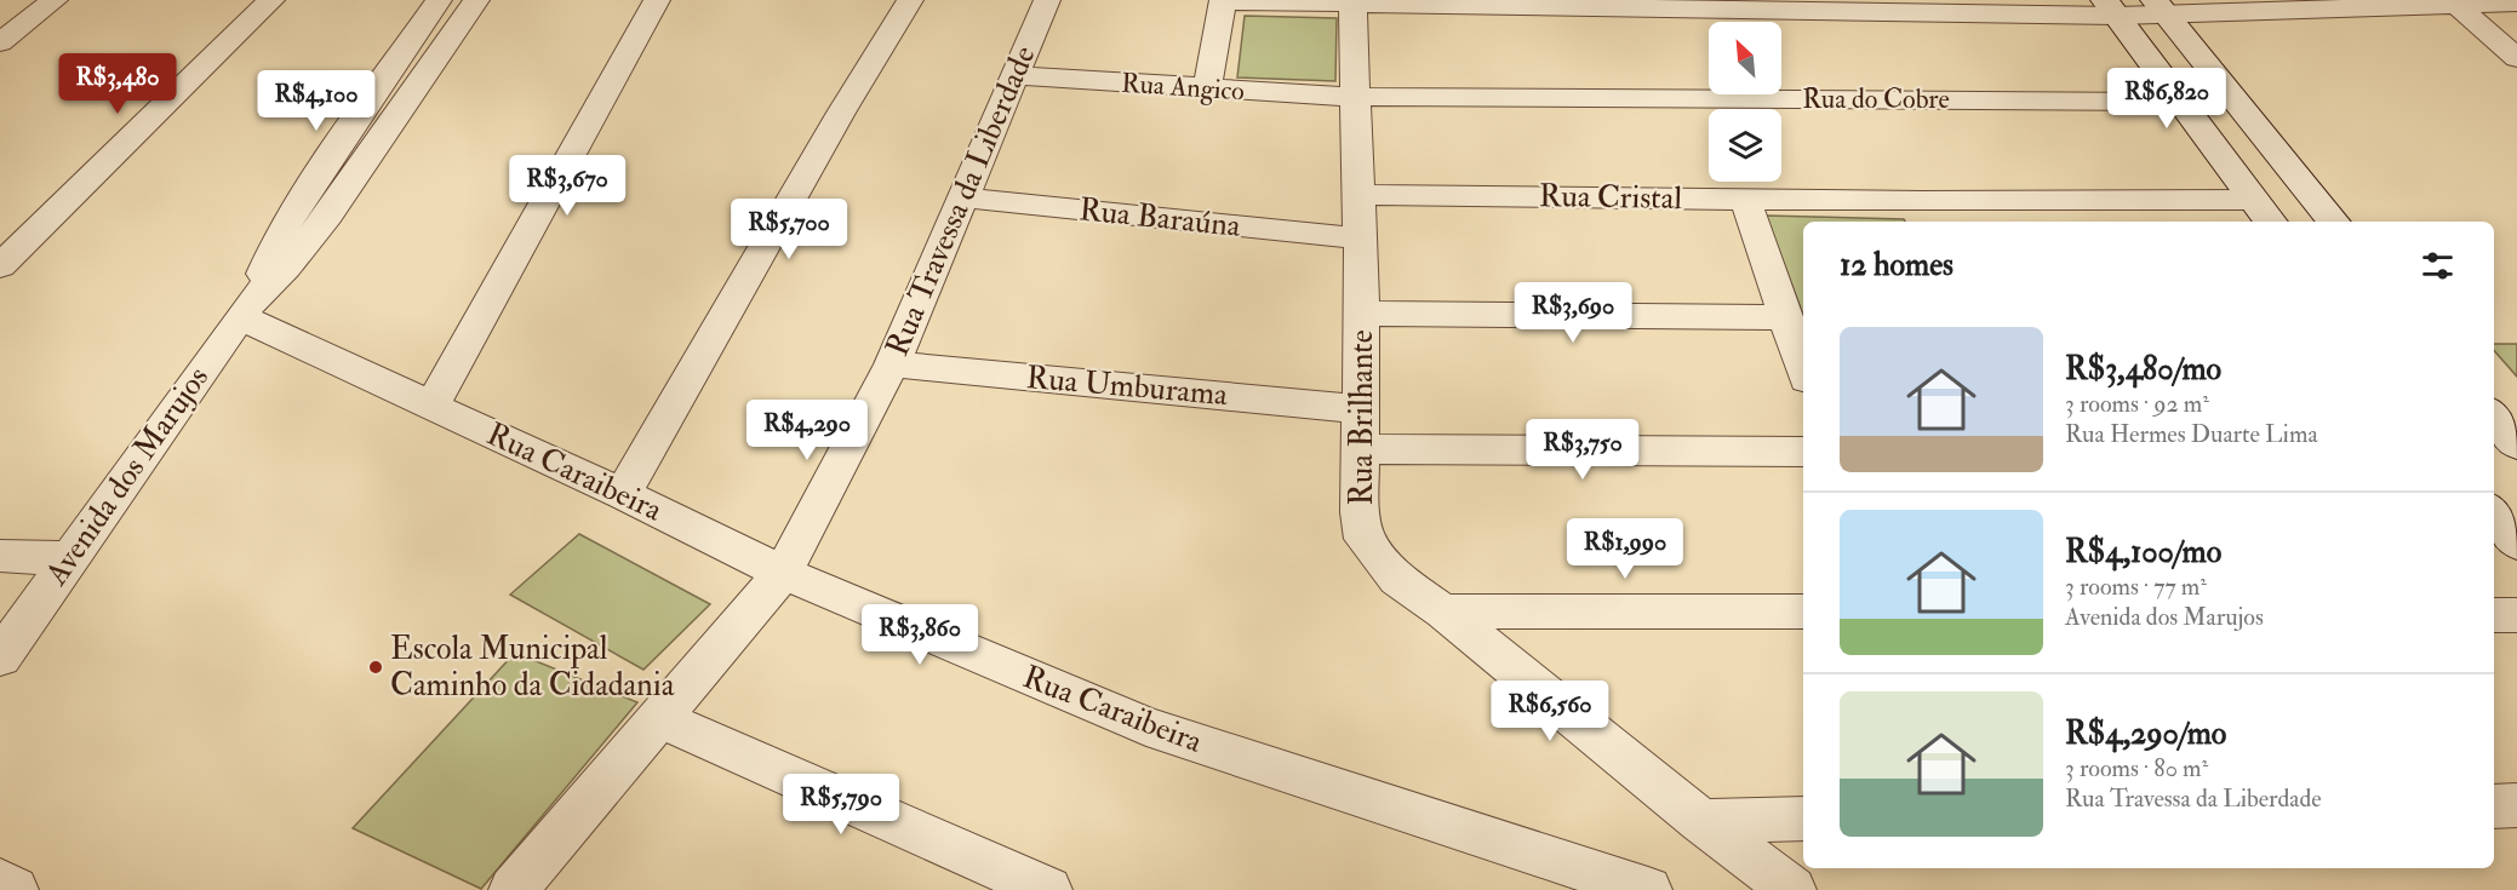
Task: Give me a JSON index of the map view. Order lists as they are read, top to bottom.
{
  "streets": {
    "street": [
      "Rua Angico",
      "Rua do Cobre",
      "Rua Cristal",
      "Rua Travessa da Liberdade",
      "Rua Baraúna",
      "Rua Umburama",
      "Rua Brilhante",
      "Rua Caraibeira",
      "Avenida dos Marujos"
    ]
  },
  "crossings": [
    ["Rua Angico", "Rua do Cobre"],
    ["Rua Angico", "Rua Travessa da Liberdade"],
    ["Rua Angico", "Rua Brilhante"],
    ["Rua do Cobre", "Rua Brilhante"],
    ["Rua Cristal", "Rua Brilhante"],
    ["Rua Travessa da Liberdade", "Rua Baraúna"],
    ["Rua Travessa da Liberdade", "Rua Umburama"],
    ["Rua Travessa da Liberdade", "Rua Caraibeira"],
    ["Rua Baraúna", "Rua Brilhante"],
    ["Rua Umburama", "Rua Brilhante"],
    ["Rua Caraibeira", "Avenida dos Marujos"]
  ],
  "places": ["Escola Municipal Caminho da Cidadania"],
  "north": "top left",
  "page": {
    "price": [
      "R$3,480",
      "R$6,820",
      "R$4,100",
      "R$3,670",
      "R$5,700",
      "R$3,690",
      "R$4,290",
      "R$3,750",
      "R$1,990",
      "R$3,860",
      "R$6,560",
      "R$5,790"
    ],
    "heading": "12 homes",
    "list": [
      {
        "name": "R$3,480/mo",
        "note": "3 rooms · 92 m² · Rua Hermes Duarte Lima"
      },
      {
        "name": "R$4,100/mo",
        "note": "3 rooms · 77 m² · Avenida dos Marujos"
      },
      {
        "name": "R$4,290/mo",
        "note": "3 rooms · 80 m² · Rua Travessa da Liberdade"
      }
    ]
  }
}
